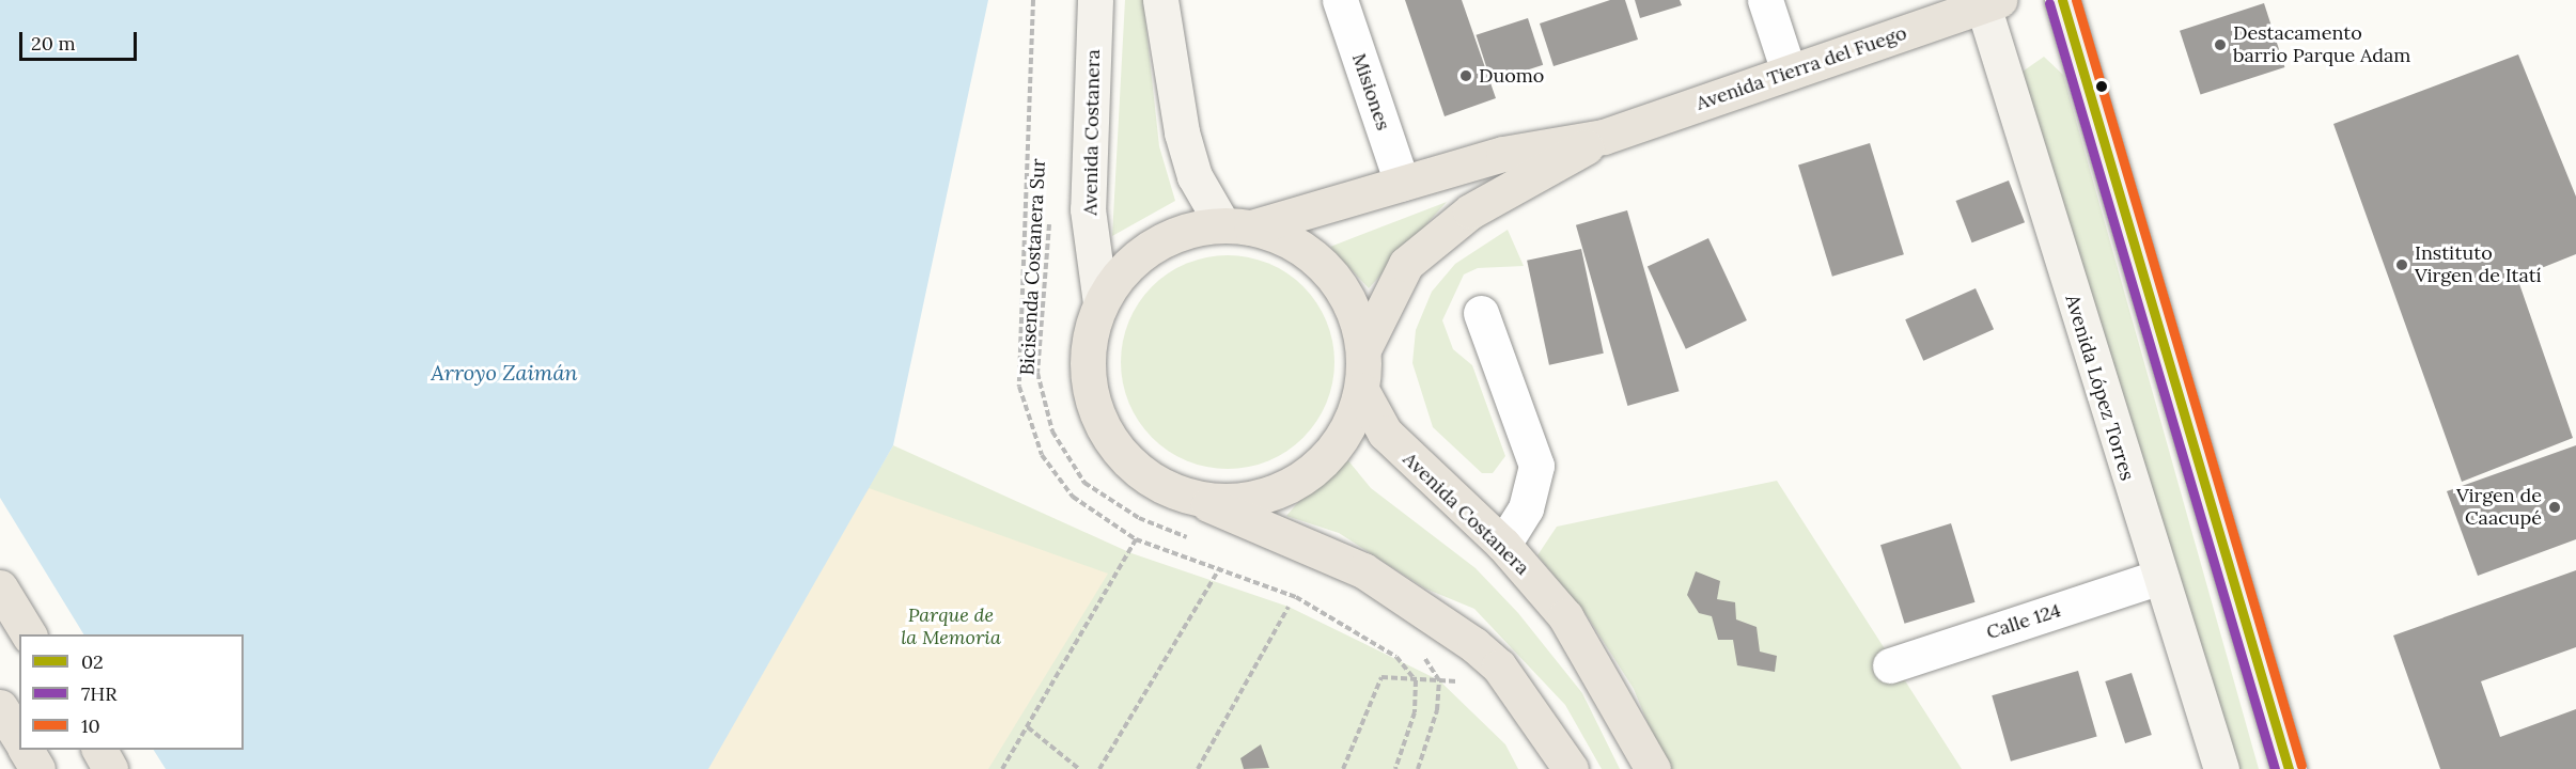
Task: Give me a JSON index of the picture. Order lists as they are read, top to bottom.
{
  "streets": {
    "highway": ["Avenida Tierra del Fuego", "Avenida Costanera"],
    "main road": ["Avenida López Torres"],
    "street": ["Misiones", "Calle 124"],
    "path": ["Bicisenda Costanera Sur"]
  },
  "crossings": [
    ["Avenida Tierra del Fuego", "Misiones"],
    ["Avenida Tierra del Fuego", "Avenida Costanera"],
    ["Avenida Tierra del Fuego", "Avenida López Torres"],
    ["Avenida López Torres", "Calle 124"]
  ],
  "water": ["Arroyo Zaimán"],
  "parks": ["Parque de la Memoria"],
  "places": [
    "Destacamento barrio Parque Adam",
    "Duomo",
    "Instituto Virgen de Itatí",
    "Virgen de Caacupé"
  ],
  "lines": ["transit line 02", "transit line 10", "transit line 7HR"],
  "legend": ["02", "7HR", "10"],
  "scale_bar": "20 m"
}
